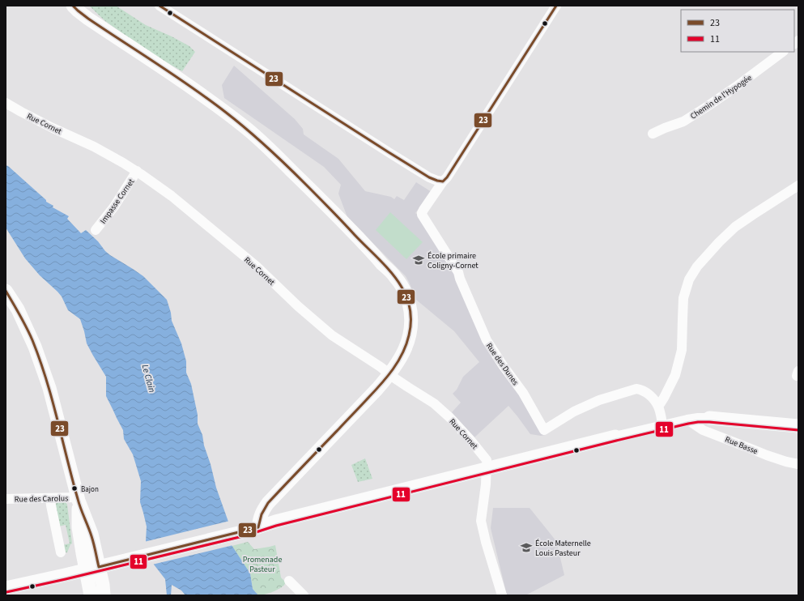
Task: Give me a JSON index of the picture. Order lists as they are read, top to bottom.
{
  "streets": {
    "street": [
      "Chemin de l'Hypogée",
      "Rue Cornet",
      "Impasse Cornet",
      "Rue des Dunes",
      "Rue Basse",
      "Rue des Carolus"
    ]
  },
  "crossings": [
    ["Rue Cornet", "Impasse Cornet"]
  ],
  "water": ["Le Clain"],
  "parks": ["Promenade Pasteur"],
  "places": {
    "school or university": ["École primaire Coligny-Cornet", "École Maternelle Louis Pasteur"],
    "other": ["Bajon"]
  },
  "lines": ["transit line 23", "transit line 11"],
  "legend": ["23", "11"]
}
